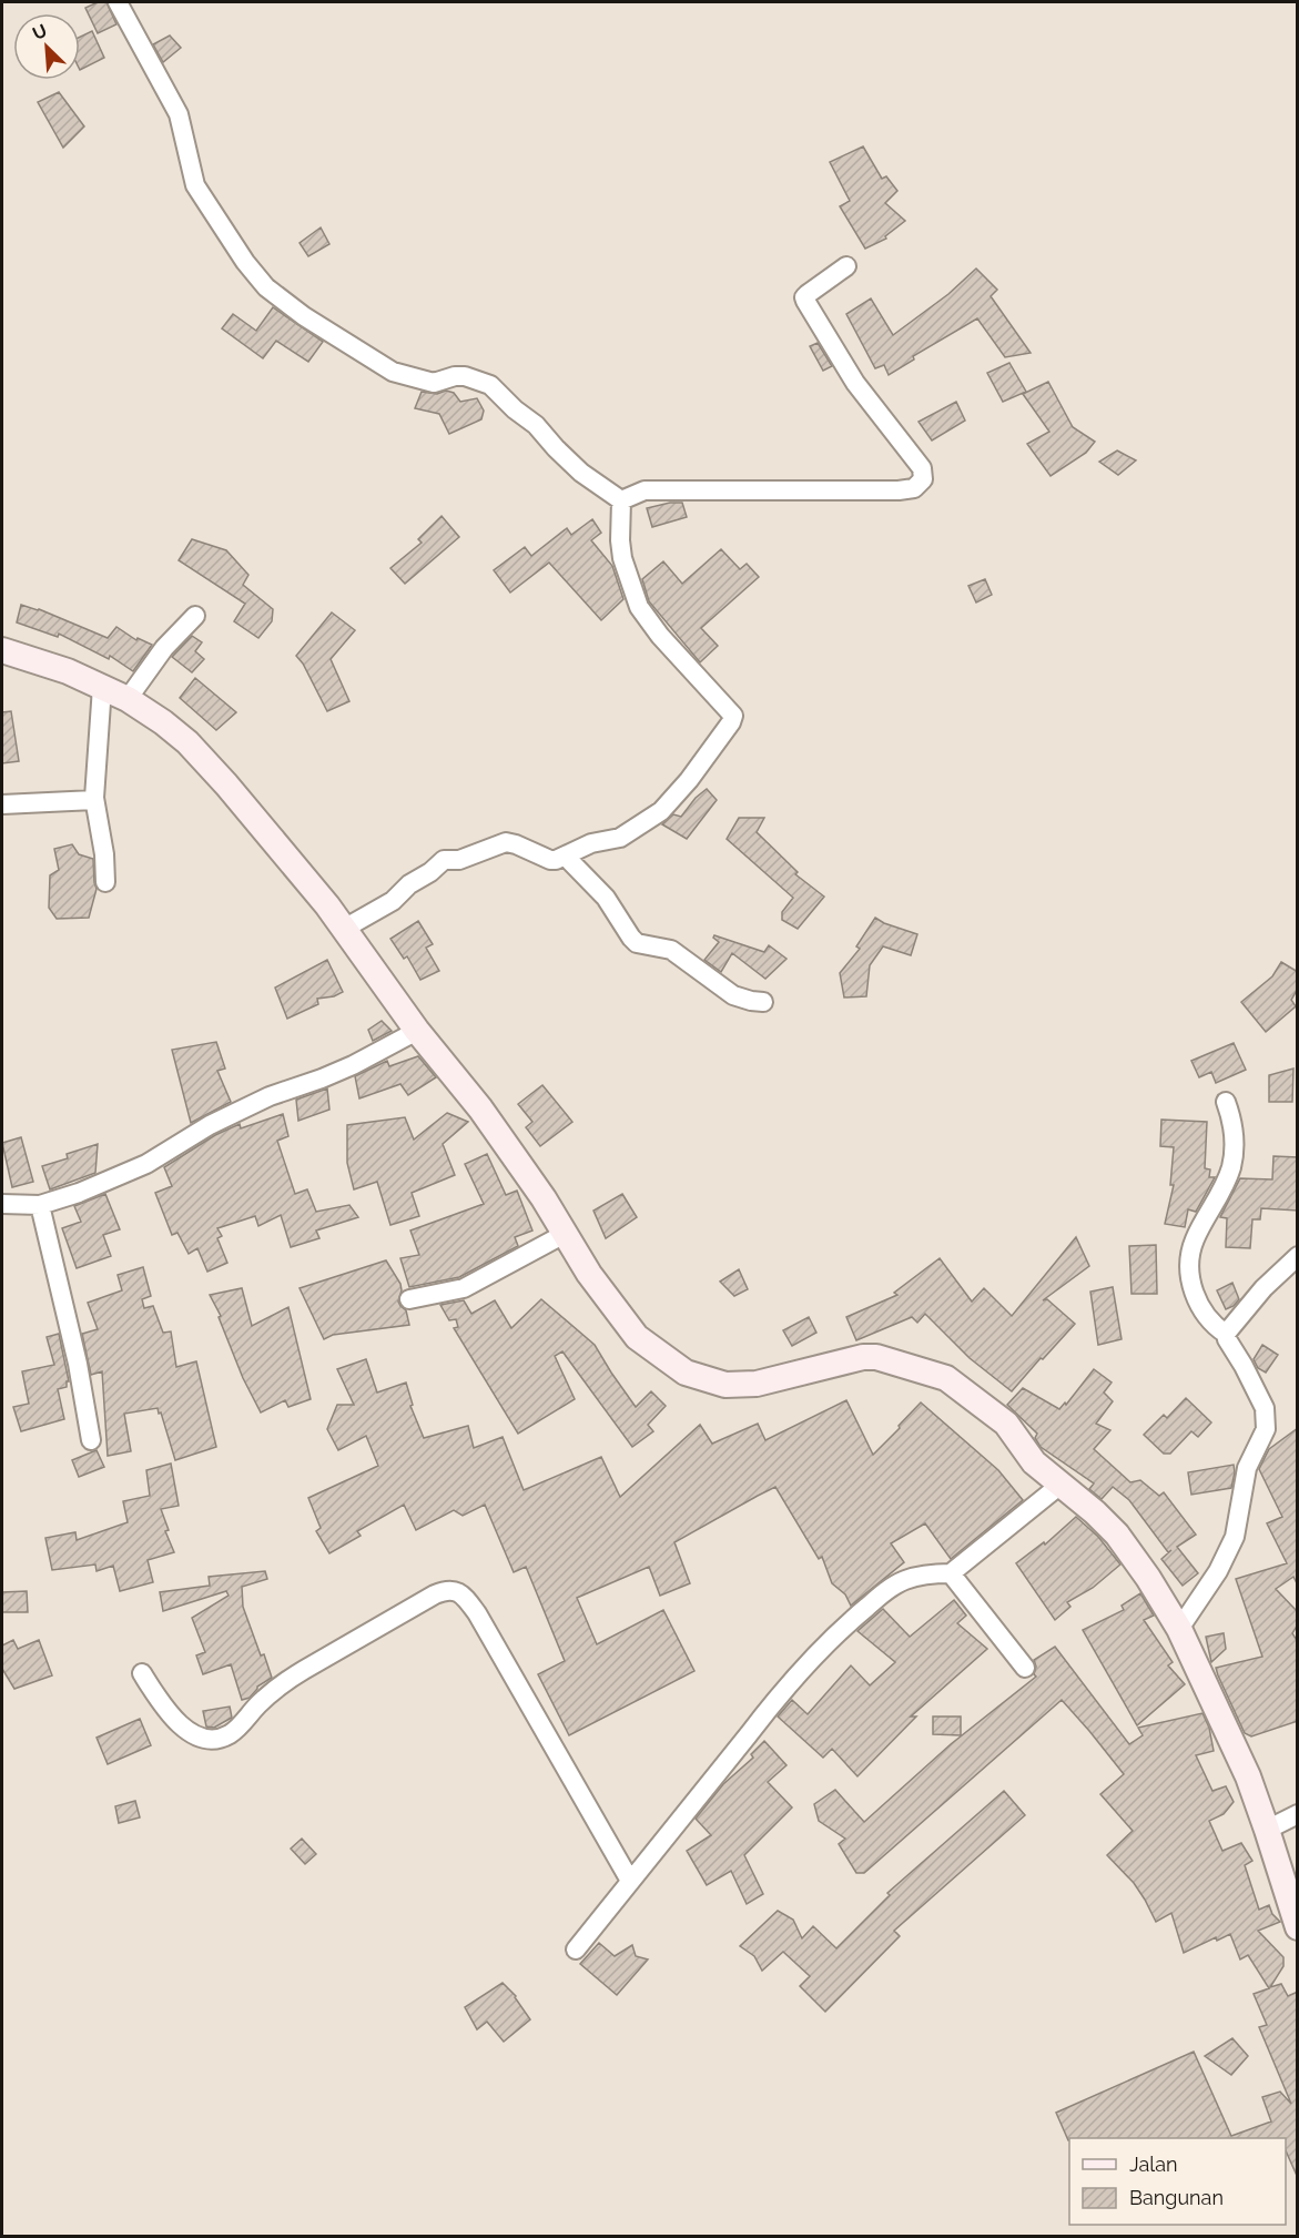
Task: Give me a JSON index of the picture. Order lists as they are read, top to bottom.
{
  "legend": ["Jalan", "Bangunan"],
  "north": "top left"
}
